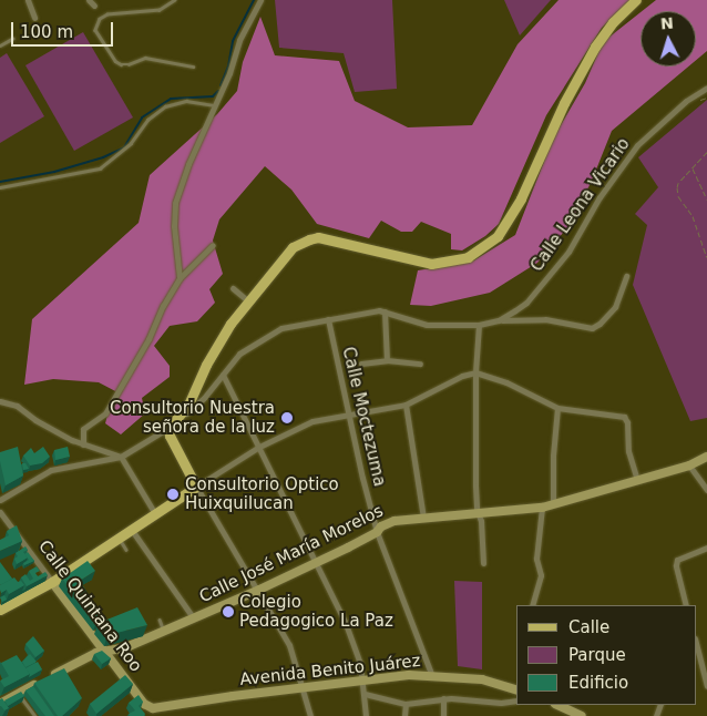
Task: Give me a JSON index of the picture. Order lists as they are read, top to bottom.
{
  "streets": {
    "main road": ["Calle José María Morelos", "Calle Quintana Roo", "Avenida Benito Juárez"],
    "street": ["Calle Leona Vicario", "Calle Moctezuma"]
  },
  "crossings": [
    ["Calle Leona Vicario", "Calle Moctezuma"],
    ["Calle Moctezuma", "Calle José María Morelos"],
    ["Calle Moctezuma", "Avenida Benito Juárez"],
    ["Calle José María Morelos", "Calle Quintana Roo"],
    ["Calle Quintana Roo", "Avenida Benito Juárez"]
  ],
  "places": ["Consultorio Nuestra señora de la luz", "Consultorio Optico Huixquilucan", "Colegio Pedagogico La Paz"],
  "legend": ["Calle", "Parque", "Edificio"],
  "scale_bar": "100 m",
  "north": "top"
}
